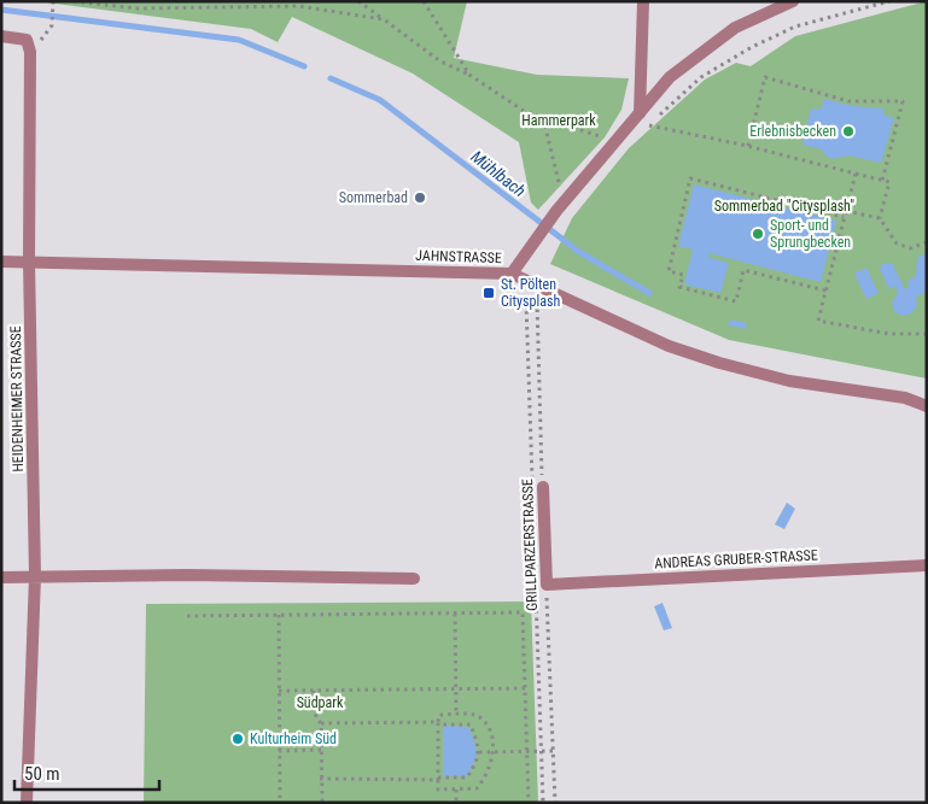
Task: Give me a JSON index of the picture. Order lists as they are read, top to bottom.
{
  "streets": {
    "street": [
      "JAHNSTRASSE",
      "HEIDENHEIMER STRASSE",
      "GRILLPARZERSTRASSE",
      "ANDREAS GRUBER-STRASSE"
    ]
  },
  "crossings": [
    ["JAHNSTRASSE", "HEIDENHEIMER STRASSE"],
    ["JAHNSTRASSE", "GRILLPARZERSTRASSE"],
    ["GRILLPARZERSTRASSE", "ANDREAS GRUBER-STRASSE"]
  ],
  "water": ["Mühlbach"],
  "parks": ["Hammerpark", "Sommerbad \"Citysplash\"", "Südpark"],
  "places": {
    "other": [
      "Erlebnisbecken",
      "Sommerbad",
      "Sport- und Sprungbecken",
      "Kulturheim Süd"
    ],
    "transit": ["St. Pölten Citysplash"]
  },
  "scale_bar": "50 m"
}
